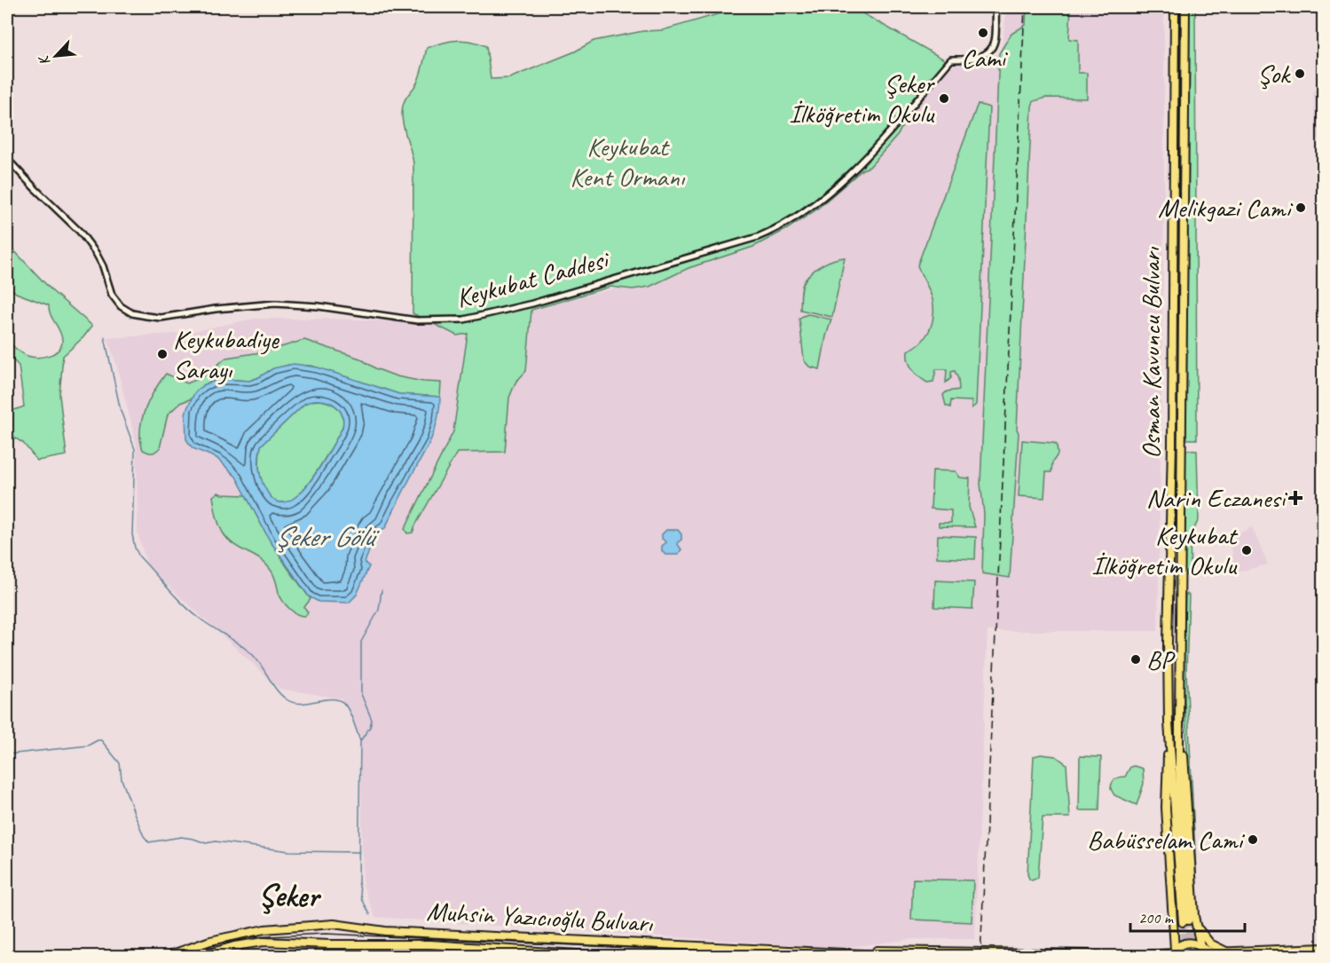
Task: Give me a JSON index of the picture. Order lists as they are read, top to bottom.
{
  "streets": {
    "highway": ["Osman Kavuncu Bulvarı", "Muhsin Yazıcıoğlu Bulvarı"],
    "street": ["Keykubat Caddesi"]
  },
  "districts": ["Şeker"],
  "water": ["Şeker Gölü"],
  "parks": ["Keykubat Kent Ormanı"],
  "places": {
    "other": [
      "Cami",
      "Şok",
      "Şeker İlköğretim Okulu",
      "Melikgazi Cami",
      "Keykubadiye Sarayı",
      "Keykubat İlköğretim Okulu",
      "BP",
      "Babüsselam Cami"
    ],
    "health": ["Narin Eczanesi"]
  },
  "scale_bar": "200 m",
  "north": "bottom left"
}
